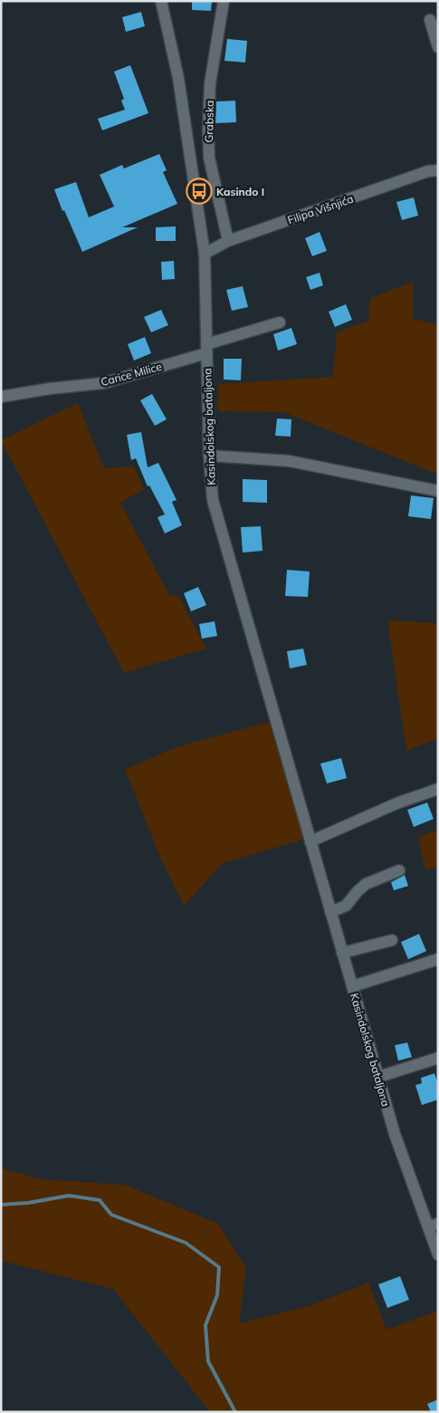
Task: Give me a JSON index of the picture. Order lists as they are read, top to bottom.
{
  "streets": {
    "street": [
      "Grabska",
      "Filipa Višnjića",
      "Carice Milice",
      "Kasindolskog bataljona"
    ]
  },
  "crossings": [
    ["Grabska", "Filipa Višnjića"],
    ["Filipa Višnjića", "Kasindolskog bataljona"],
    ["Carice Milice", "Kasindolskog bataljona"]
  ],
  "places": {
    "bus stop": ["Kasindo I"]
  }
}
